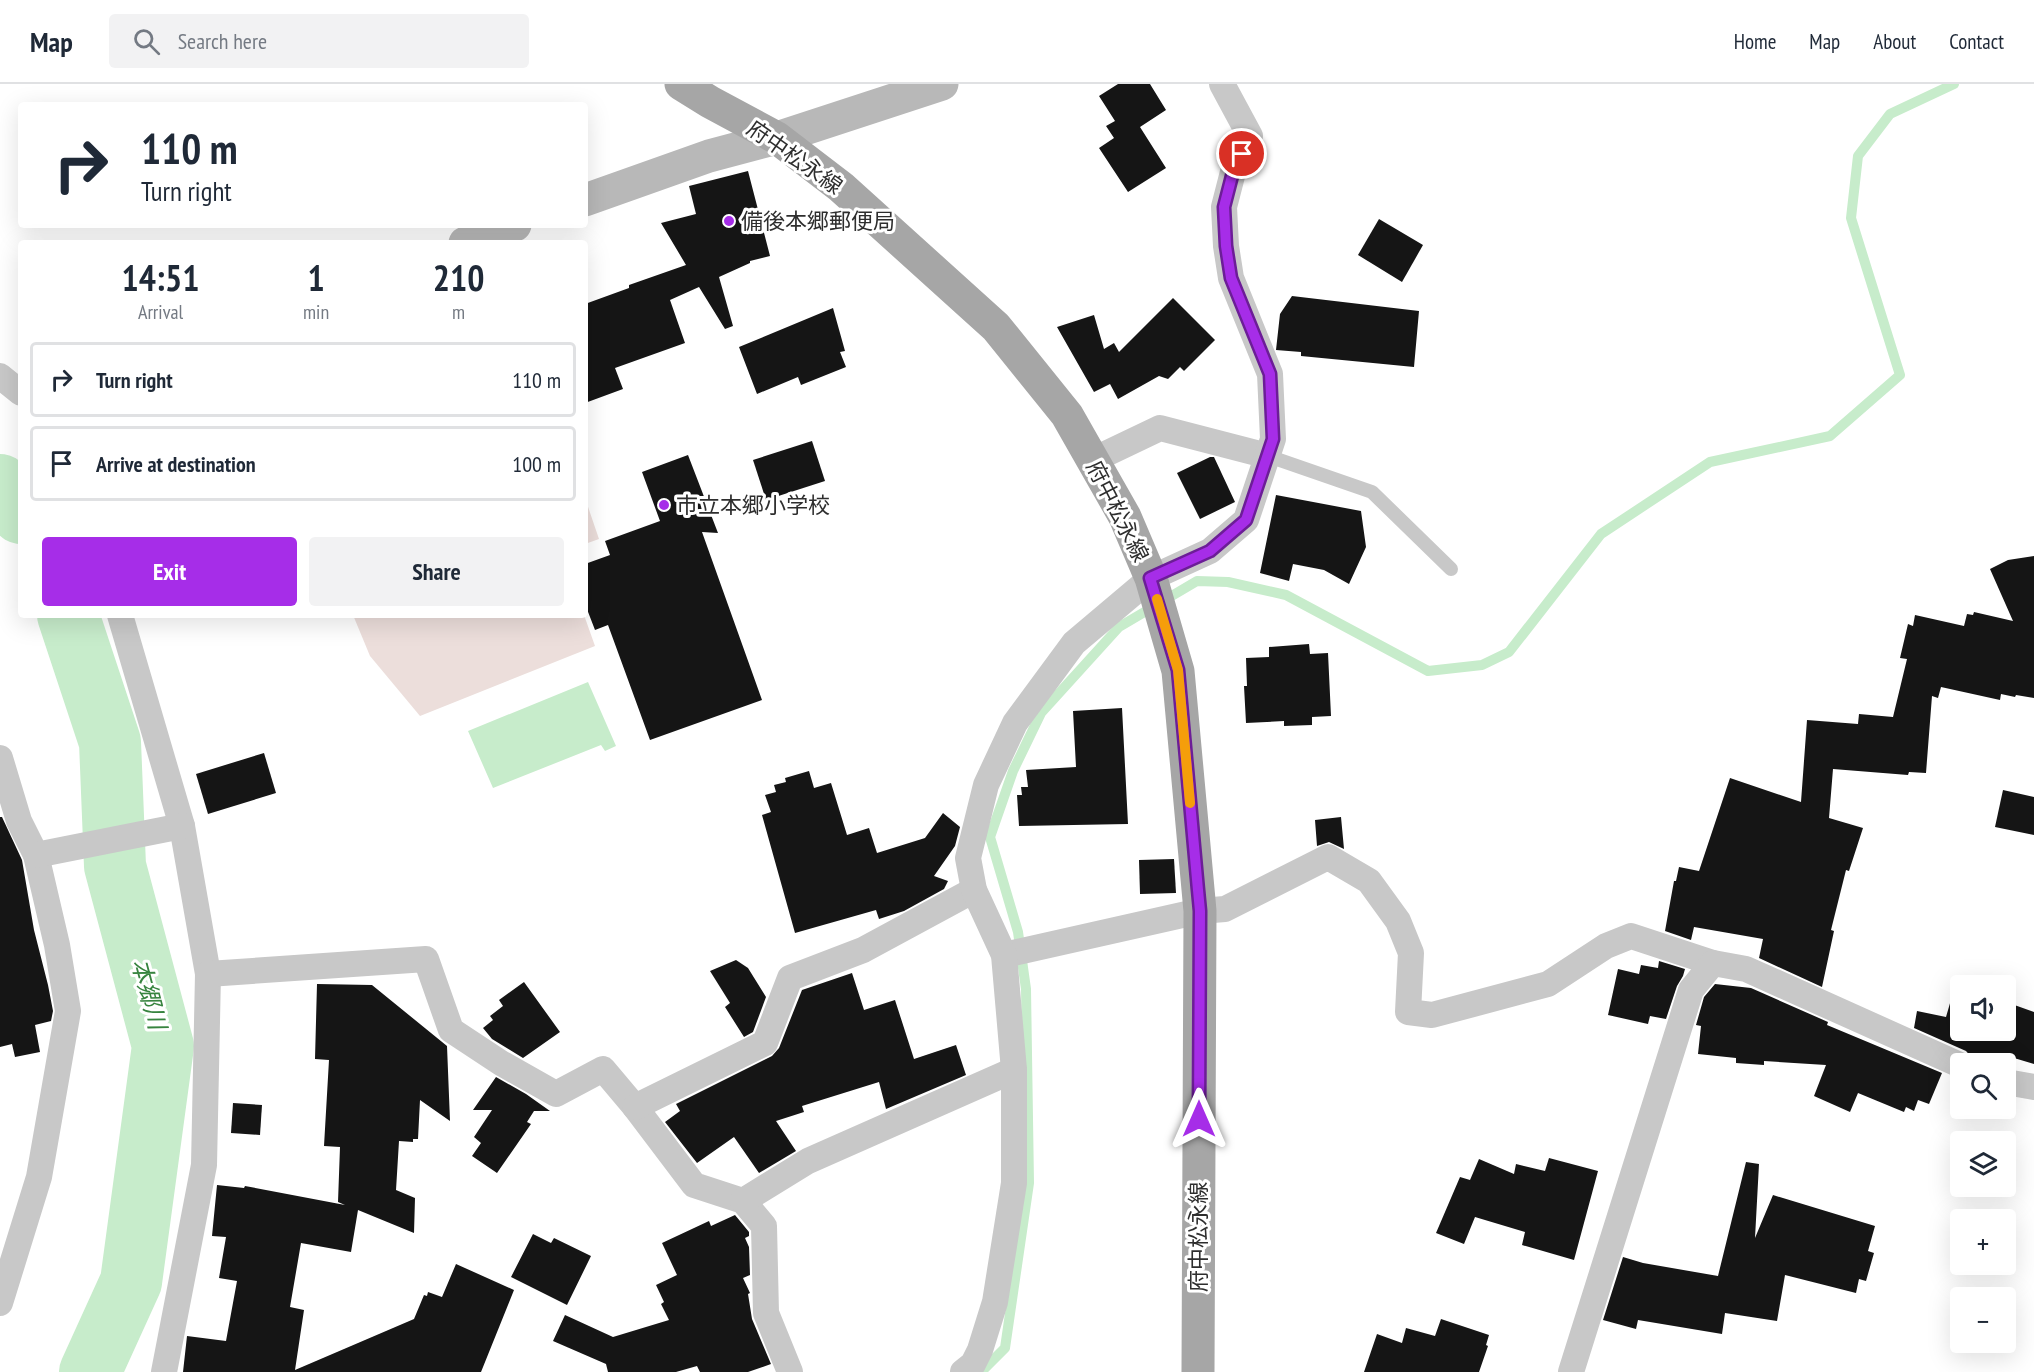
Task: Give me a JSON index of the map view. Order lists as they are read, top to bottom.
{
  "streets": {
    "main road": ["府中松永線"]
  },
  "water": ["本郷川"],
  "places": ["備後本郷郵便局", "市立本郷小学校"],
  "page": {
    "header": "Map",
    "search": "Search here",
    "nav": [
      "Home",
      "Map",
      "About",
      "Contact"
    ],
    "turn": ["110 m", "Turn right"],
    "eta": [
      "14:51",
      "Arrival",
      "1",
      "min",
      "210",
      "m"
    ],
    "list": [
      {
        "name": "Turn right",
        "value": "110 m"
      },
      {
        "name": "Arrive at destination",
        "value": "100 m"
      }
    ],
    "buttons": ["Exit", "Share"],
    "map_buttons": ["+", "−"]
  }
}
